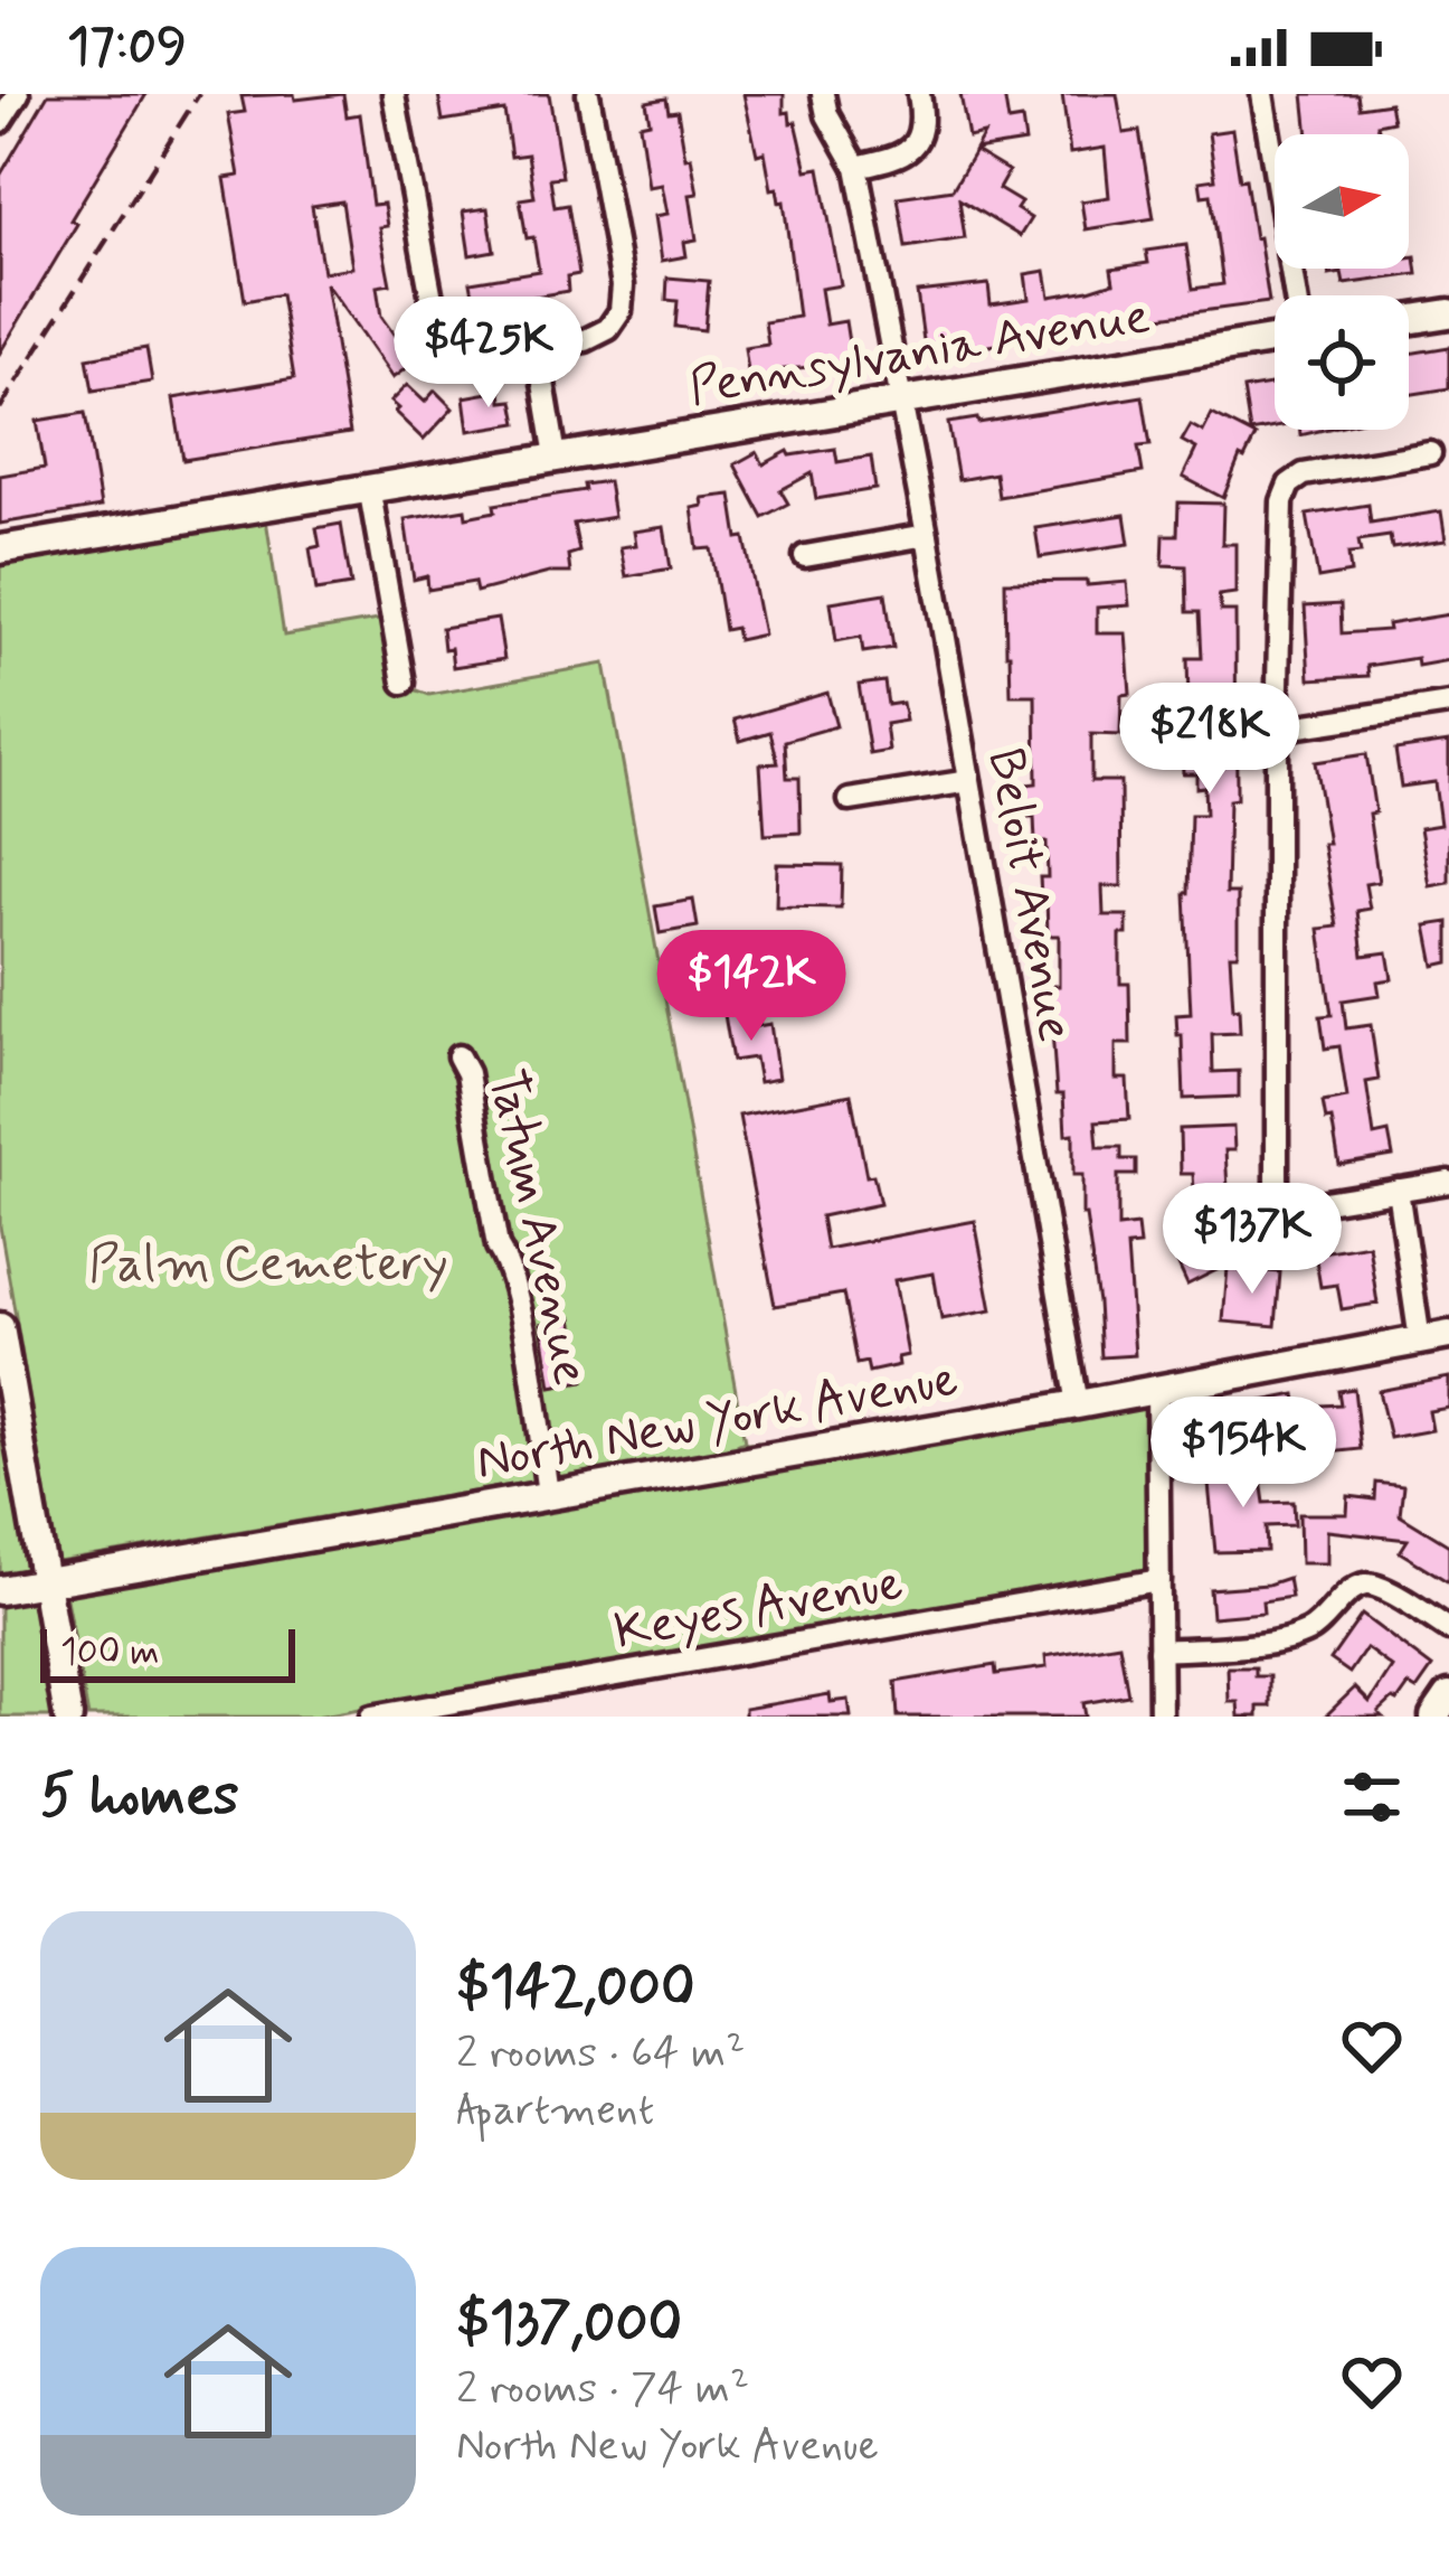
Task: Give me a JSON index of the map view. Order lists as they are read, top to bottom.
{
  "streets": {
    "street": [
      "Pennsylvania Avenue",
      "Beloit Avenue",
      "Tatum Avenue",
      "North New York Avenue",
      "Keyes Avenue"
    ]
  },
  "crossings": [
    ["Pennsylvania Avenue", "Beloit Avenue"],
    ["Beloit Avenue", "North New York Avenue"],
    ["Tatum Avenue", "North New York Avenue"]
  ],
  "parks": ["Palm Cemetery"],
  "scale_bar": "100 m",
  "north": "right",
  "page": {
    "status": "17:09",
    "price": [
      "$425K",
      "$218K",
      "$142K",
      "$137K",
      "$154K"
    ],
    "scale": "100 m",
    "heading": "5 homes",
    "list": [
      {
        "name": "$142,000",
        "note": "2 rooms · 64 m² · Apartment"
      },
      {
        "name": "$137,000",
        "note": "2 rooms · 74 m² · North New York Avenue"
      }
    ]
  }
}
